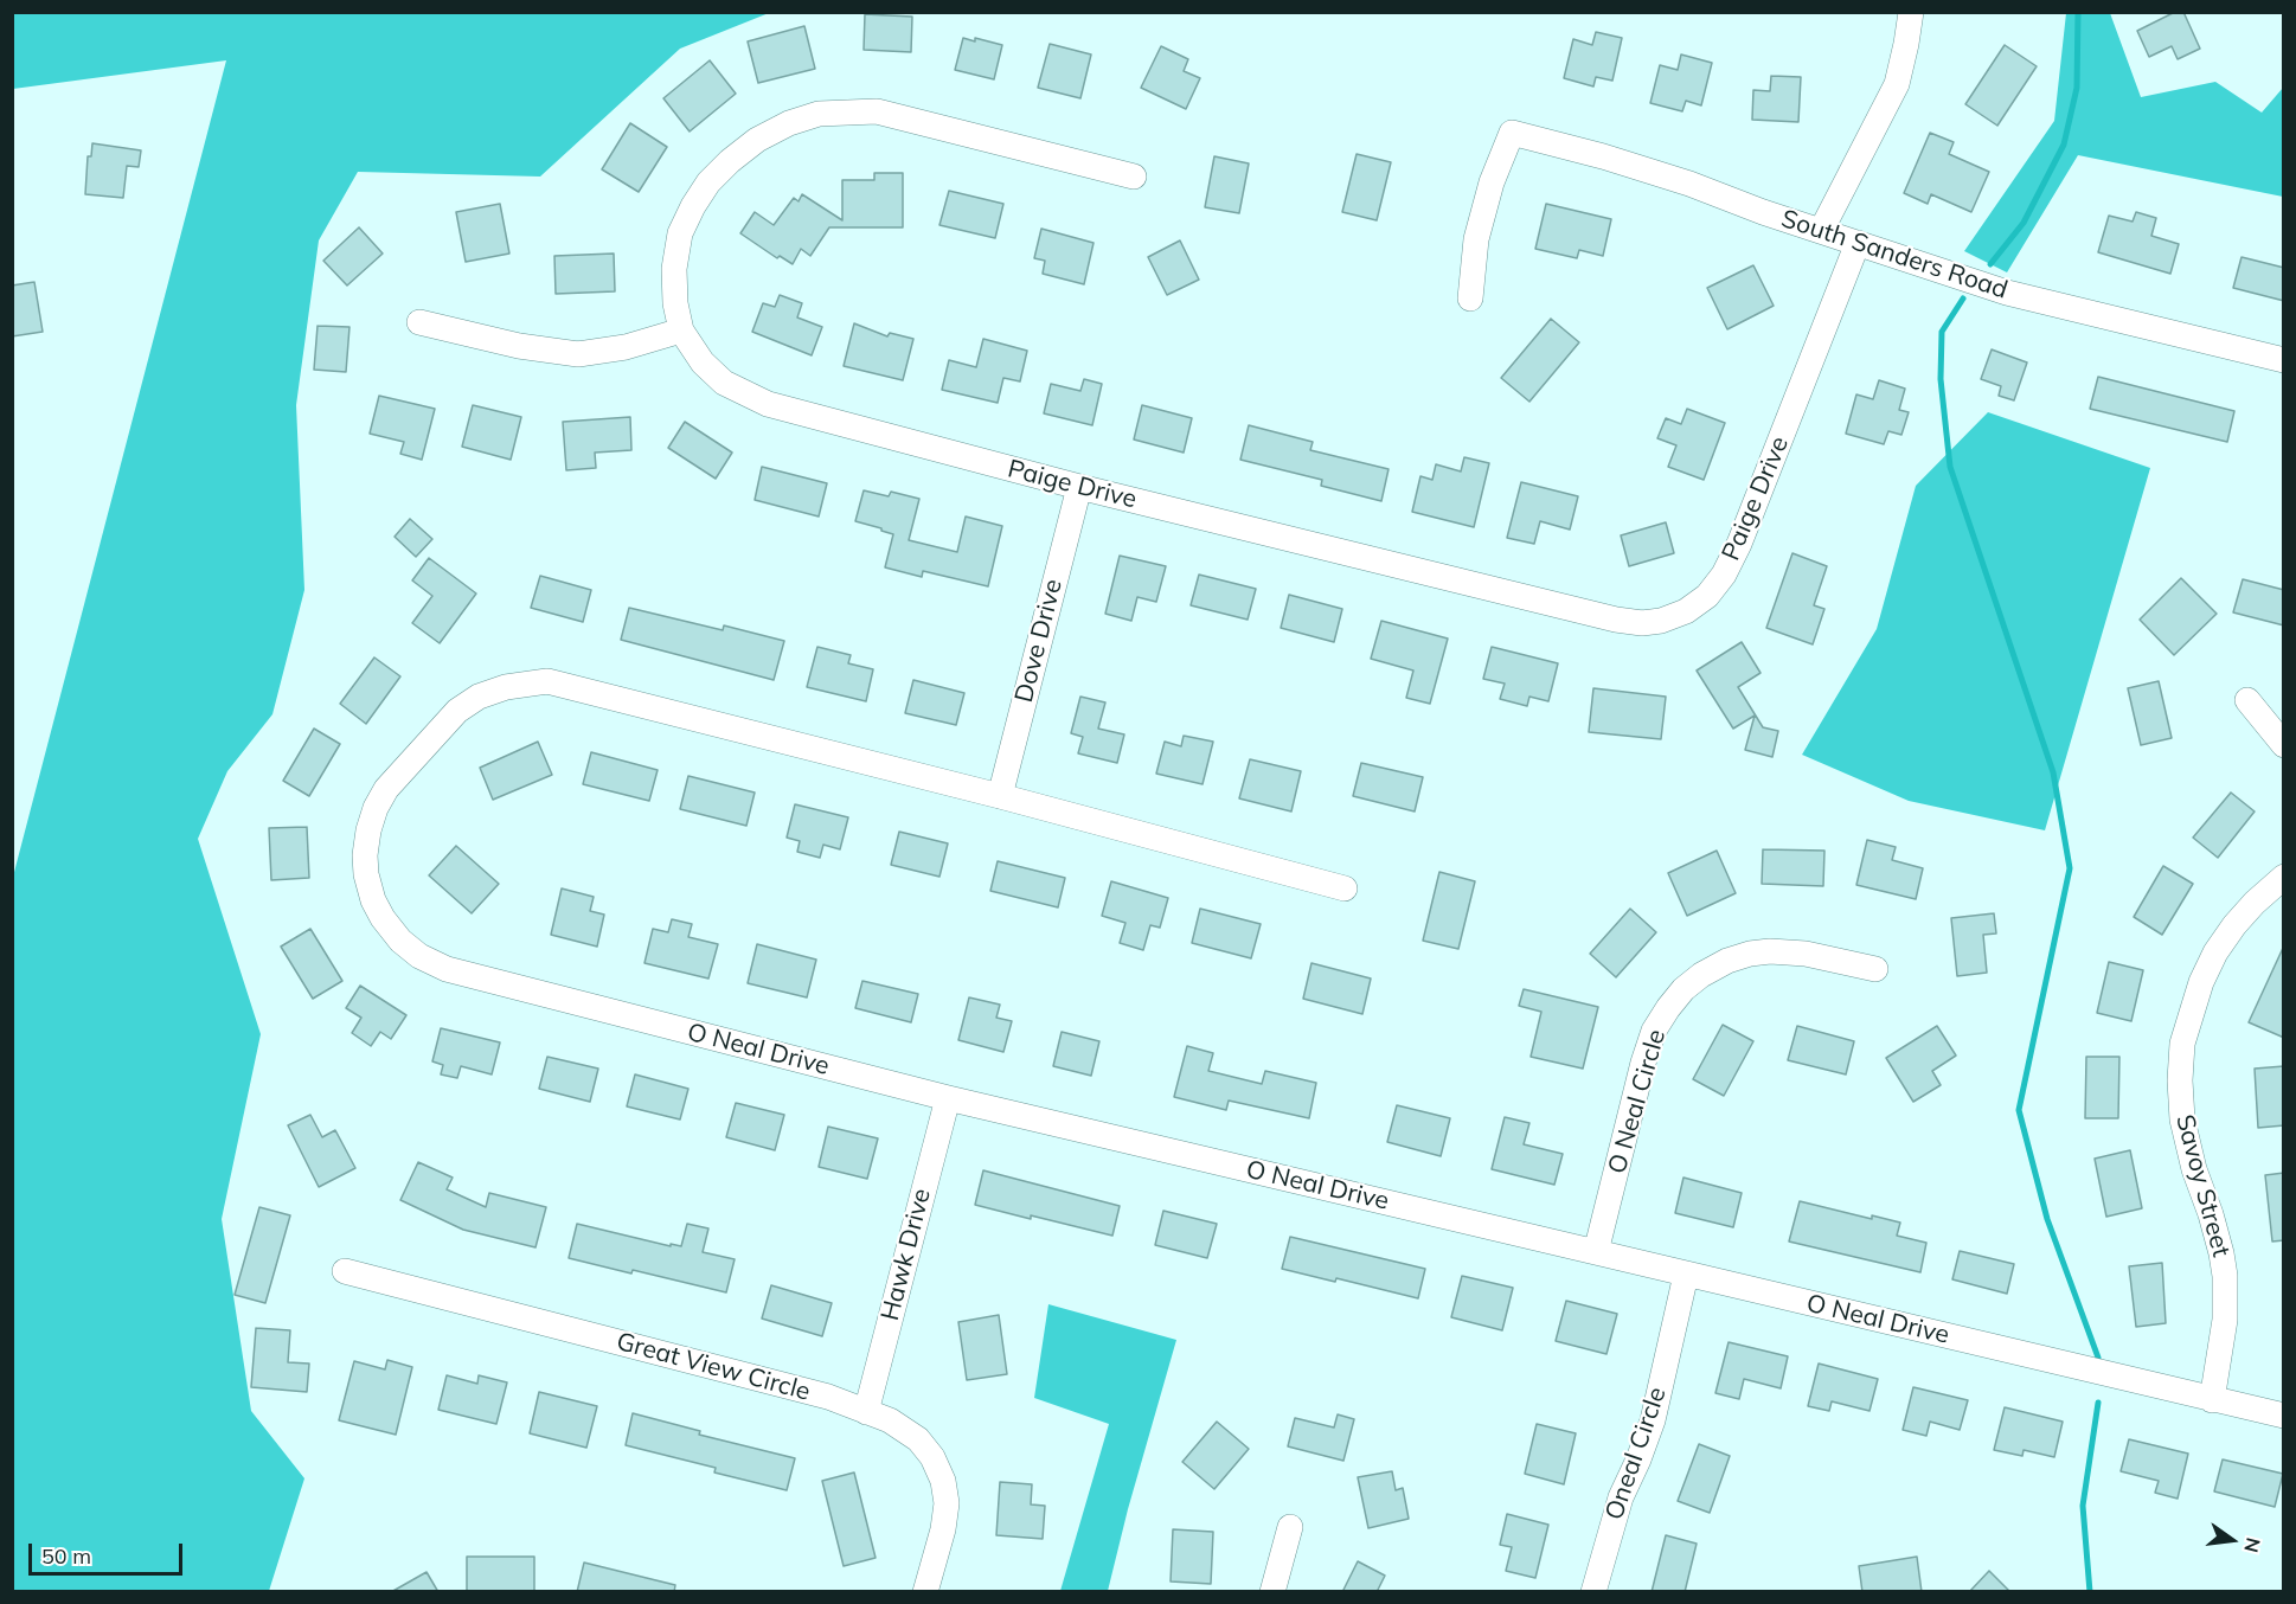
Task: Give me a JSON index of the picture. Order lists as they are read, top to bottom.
{
  "streets": {
    "street": [
      "South Sanders Road",
      "Paige Drive",
      "Dove Drive",
      "O Neal Drive",
      "O Neal Circle",
      "Savoy Street",
      "Hawk Drive",
      "Great View Circle",
      "Oneal Circle"
    ]
  },
  "crossings": [
    ["South Sanders Road", "Paige Drive"],
    ["Paige Drive", "Dove Drive"],
    ["Dove Drive", "O Neal Drive"],
    ["O Neal Drive", "O Neal Circle"],
    ["O Neal Drive", "Savoy Street"],
    ["O Neal Drive", "Hawk Drive"],
    ["O Neal Drive", "Oneal Circle"],
    ["Hawk Drive", "Great View Circle"]
  ],
  "scale_bar": "50 m",
  "north": "right"
}
